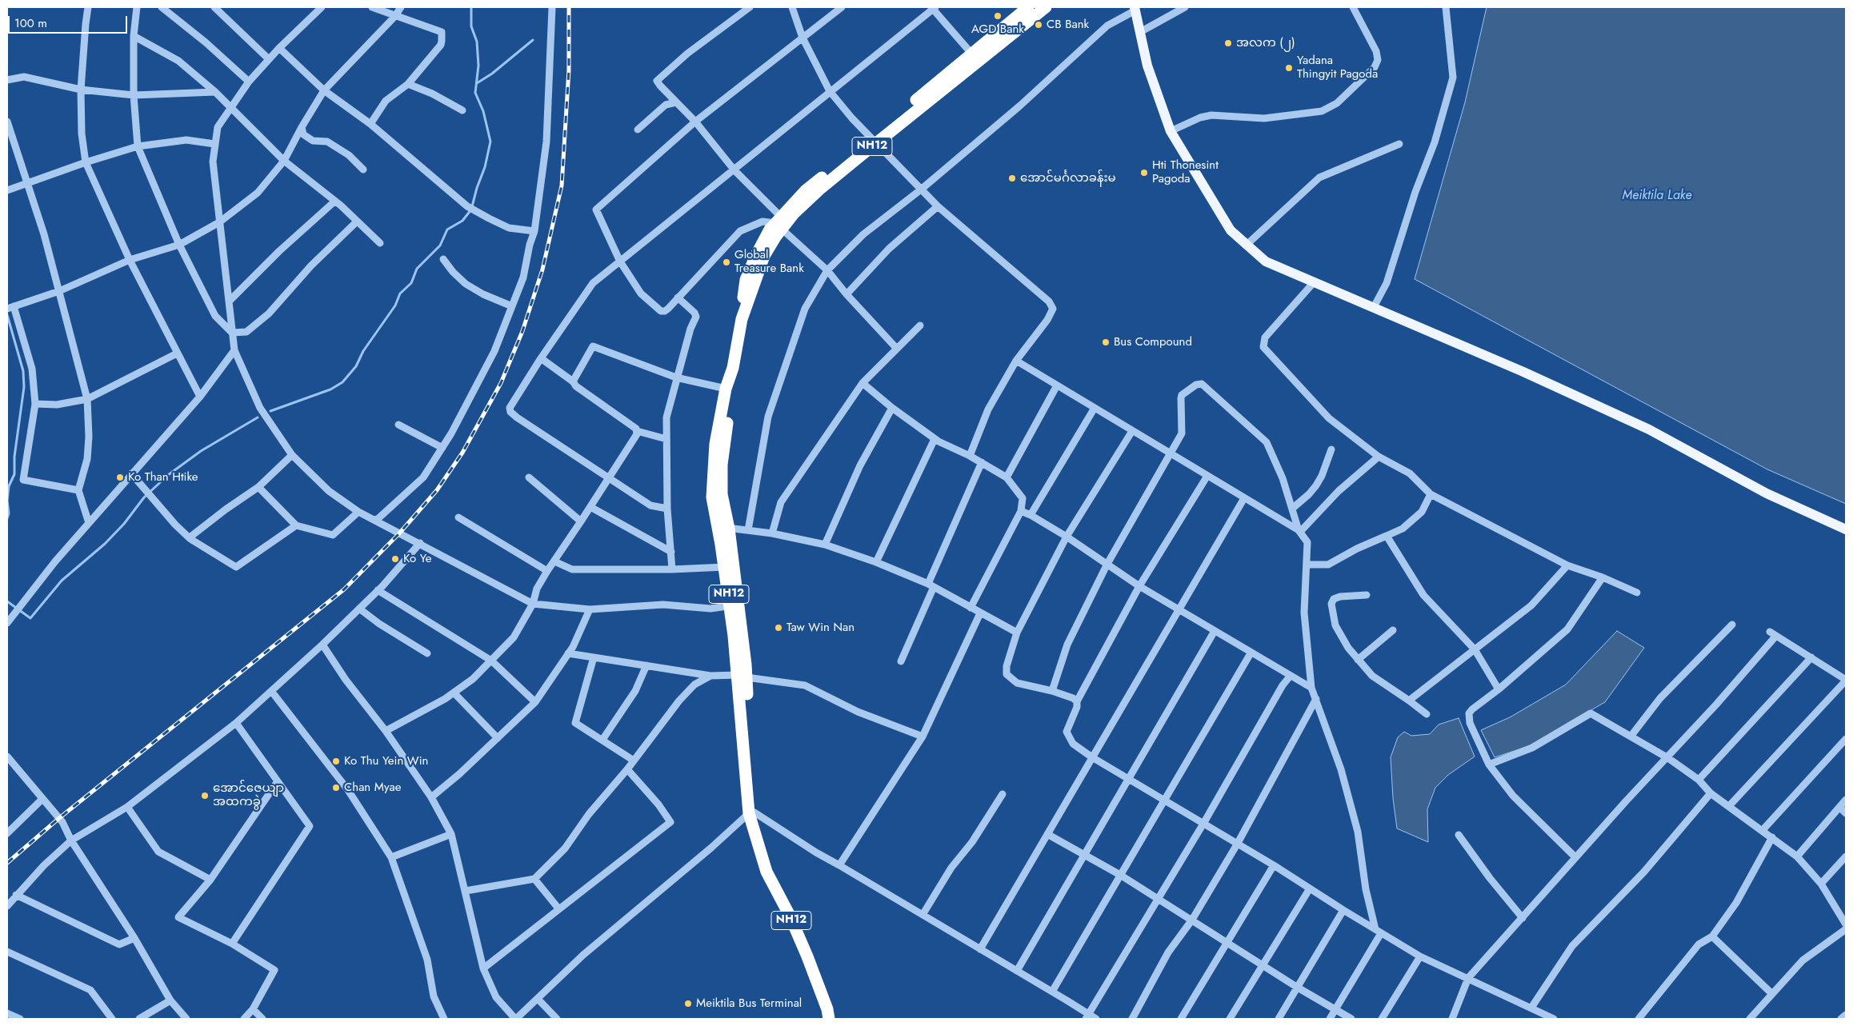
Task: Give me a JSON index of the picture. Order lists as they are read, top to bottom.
{
  "streets": {
    "highway": ["NH12"]
  },
  "water": ["Meiktila Lake"],
  "places": [
    "AGD Bank",
    "CB Bank",
    "အလက (၂)",
    "Yadana Thingyit Pagoda",
    "Hti Thonesint Pagoda",
    "အောင်မင်္ဂလာခန်းမ",
    "Global Treasure Bank",
    "Bus Compound",
    "Ko Than Htike",
    "Ko Ye",
    "Taw Win Nan",
    "Ko Thu Yein Win",
    "Chan Myae",
    "အောင်ဇေယျာ အထကခွဲ",
    "Meiktila Bus Terminal"
  ],
  "scale_bar": "100 m"
}
